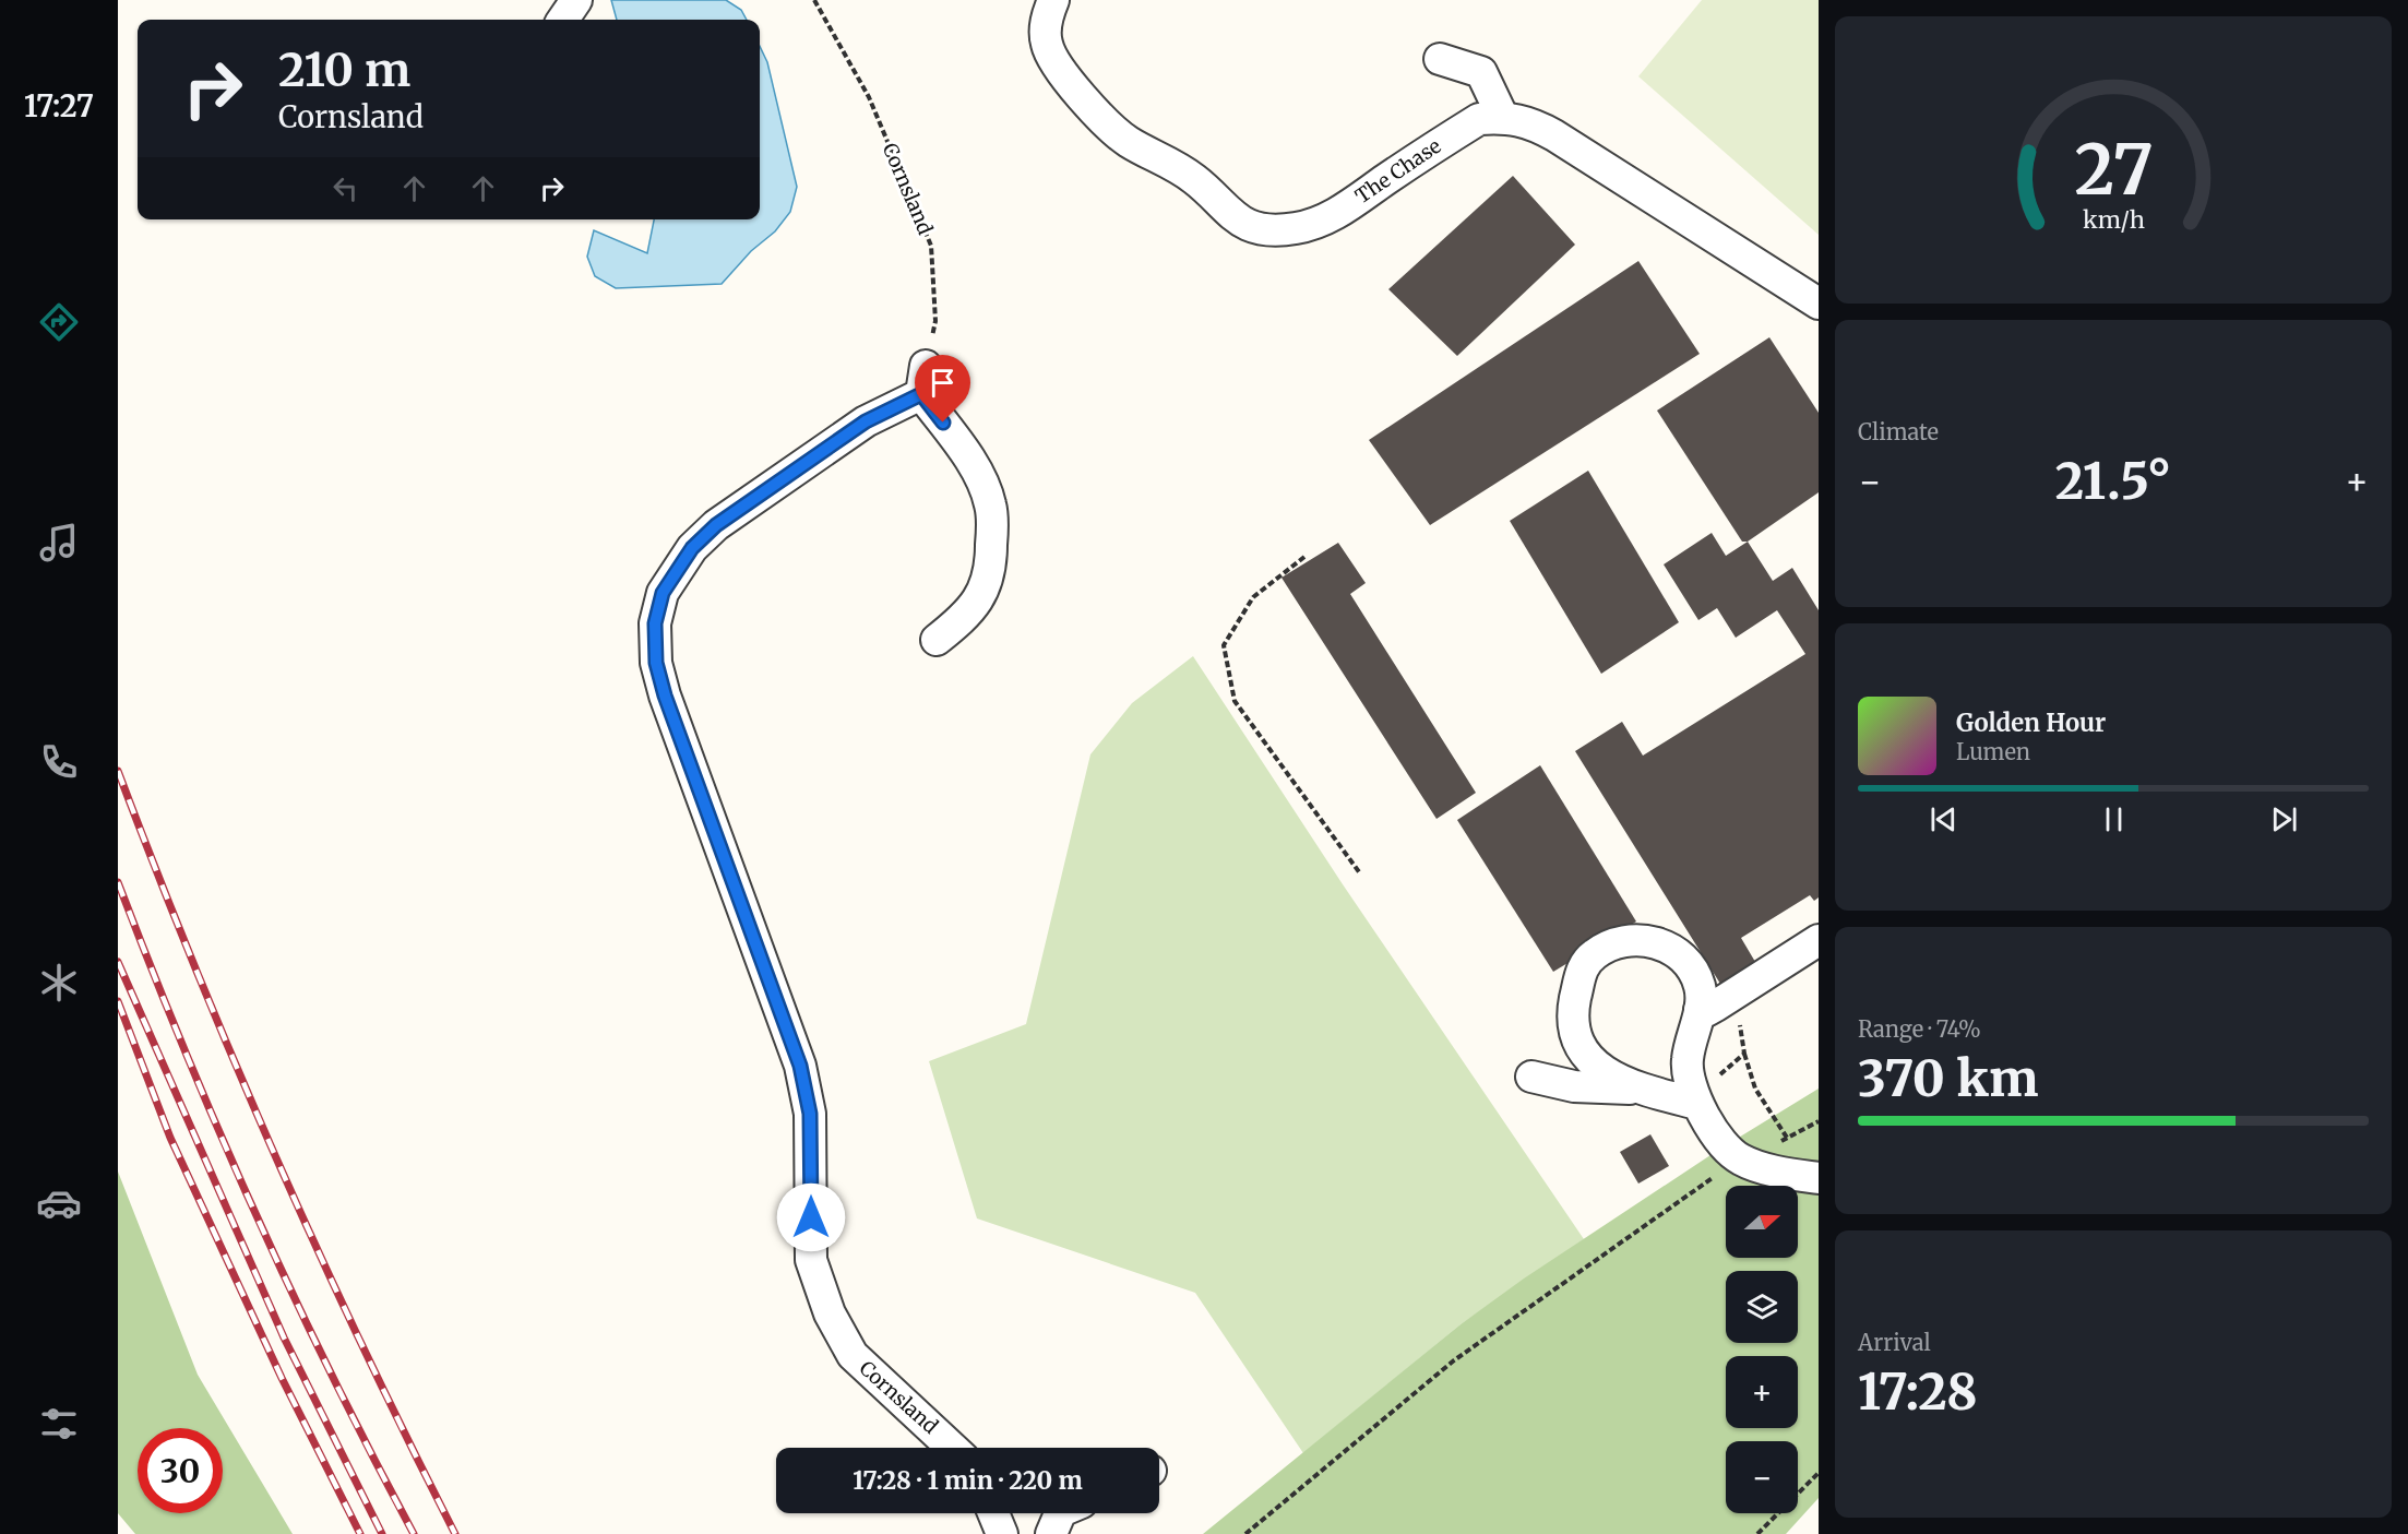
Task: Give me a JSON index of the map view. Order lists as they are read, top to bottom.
{
  "streets": {
    "street": ["The Chase", "Cornsland"]
  },
  "north": "right",
  "page": {
    "tabs": "17:27",
    "turn": ["210 m", "Cornsland"],
    "tile": [
      "Climate",
      ["Range · 74%", "370 km"],
      ["Arrival", "17:28"]
    ],
    "heat": ["−", "21.5°", "+"],
    "song": ["Golden Hour", "Lumen"],
    "map_buttons": ["+", "−"],
    "limit": "30",
    "trip": "17:28 · 1 min · 220 m",
    "gauge": ["27", "km/h"]
  }
}
